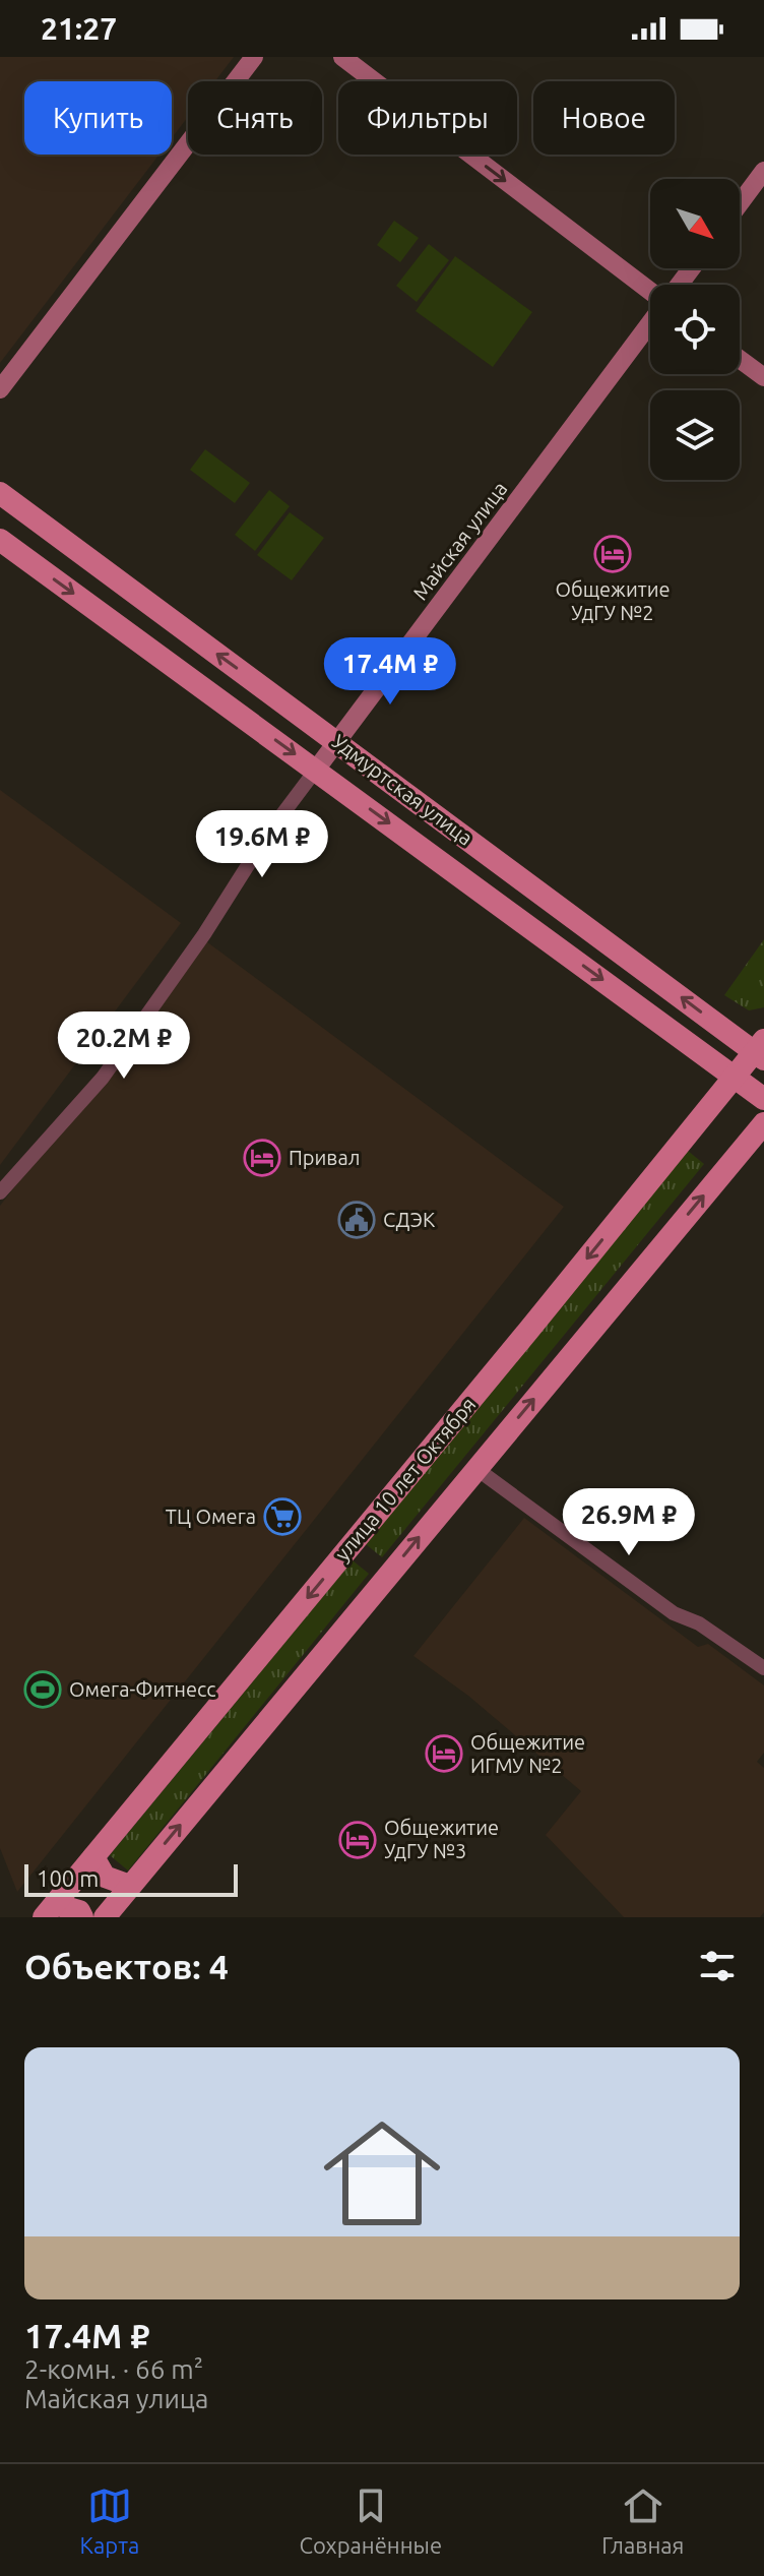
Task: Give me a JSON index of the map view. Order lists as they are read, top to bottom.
{
  "streets": {
    "main road": ["Удмуртская улица", "улица 10 лет Октября"],
    "street": ["Майская улица"]
  },
  "crossings": [
    ["Майская улица", "Удмуртская улица"],
    ["Удмуртская улица", "улица 10 лет Октября"]
  ],
  "places": {
    "hotel": [
      "Общежитие УдГУ №2",
      "Привал",
      "Общежитие ИГМУ №2",
      "Общежитие УдГУ №3"
    ],
    "public building": ["СДЭК"],
    "supermarket": ["ТЦ Омега"],
    "sports": ["Омега-Фитнесс"]
  },
  "scale_bar": "100 m",
  "north": "bottom right",
  "page": {
    "status": "21:27",
    "chip": [
      "Купить",
      "Снять",
      "Фильтры",
      "Новое"
    ],
    "price": [
      "17.4M ₽",
      "19.6M ₽",
      "20.2M ₽",
      "26.9M ₽"
    ],
    "scale": "100 m",
    "heading": "Объектов: 4",
    "list": [
      {
        "name": "17.4M ₽",
        "note": "2-комн. · 66 m² · Майская улица"
      }
    ],
    "tabs": ["Карта", "Сохранённые", "Главная"]
  }
}
